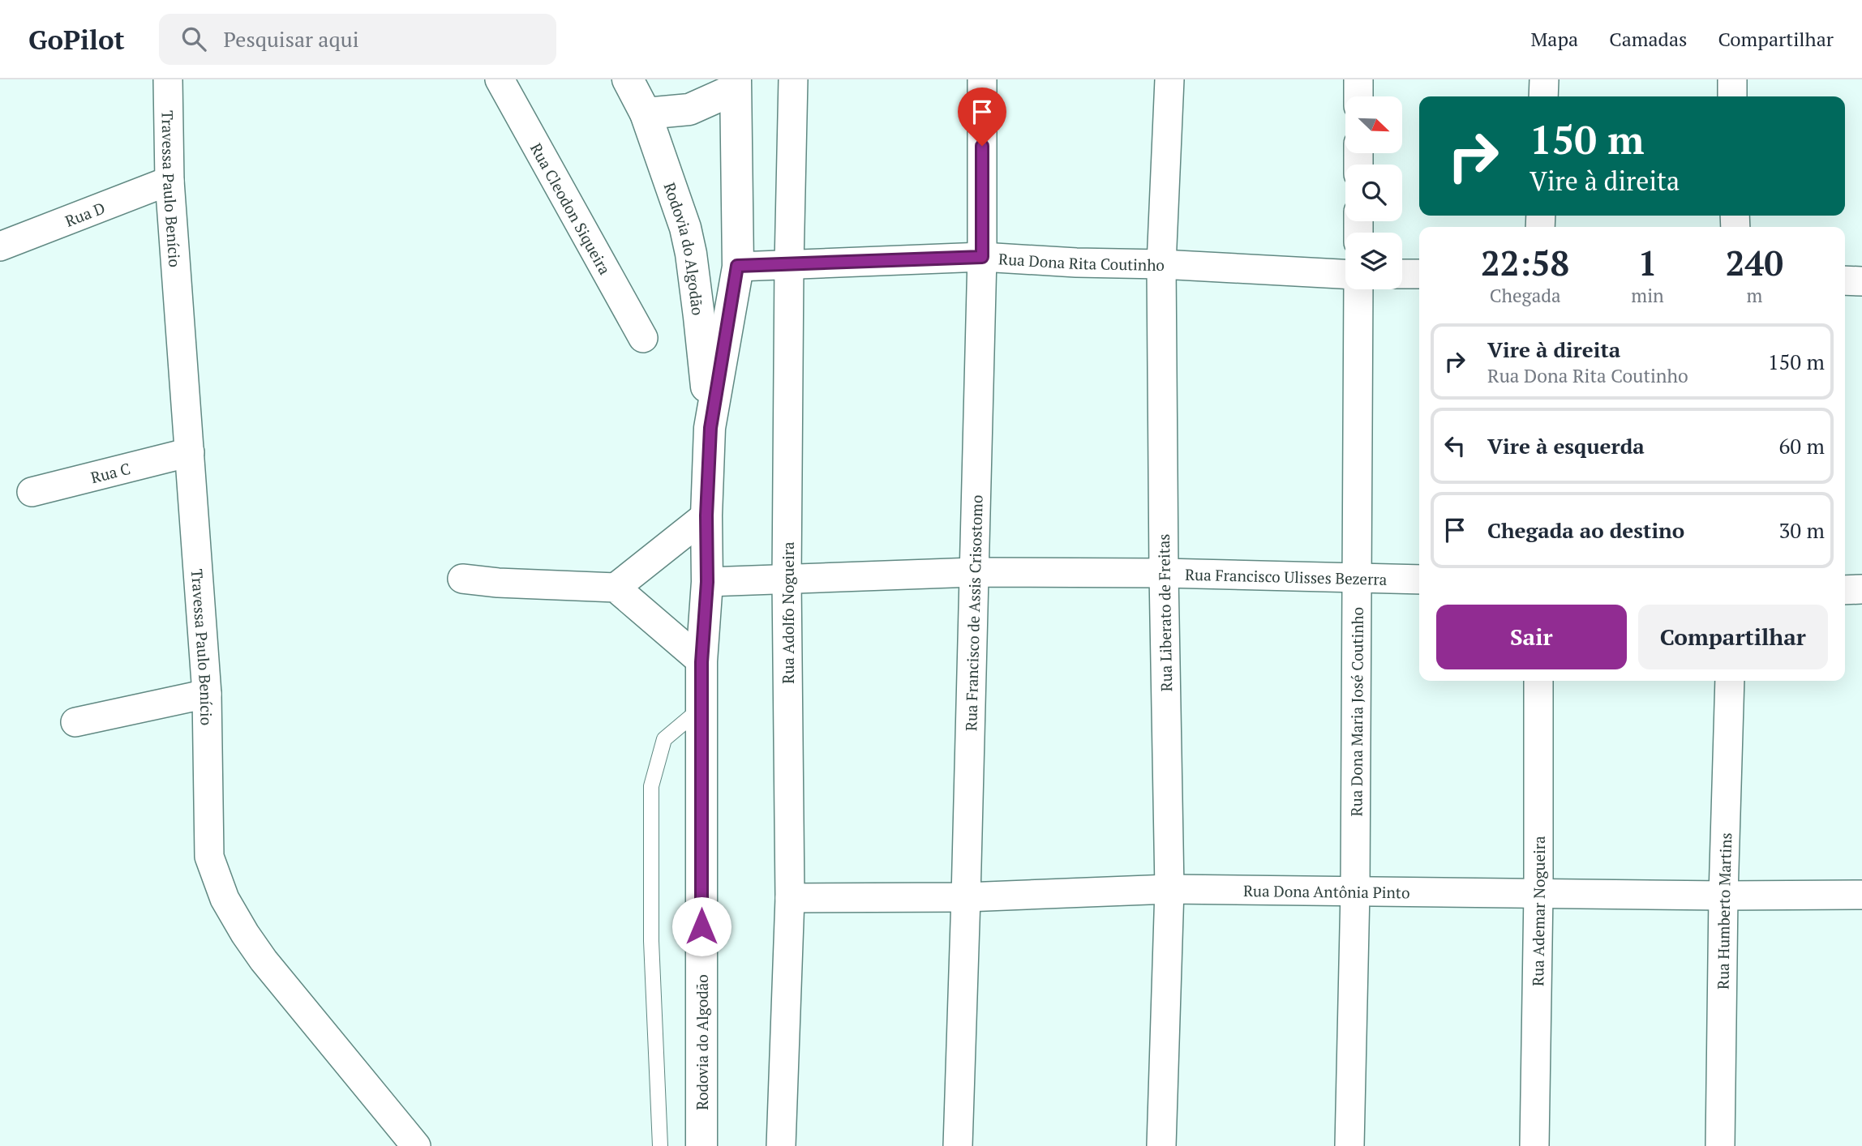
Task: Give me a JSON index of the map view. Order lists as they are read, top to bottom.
{
  "streets": {
    "main road": ["Rodovia do Algodão"],
    "street": [
      "Travessa Paulo Benício",
      "Rua Cleodon Siqueira",
      "Rua D",
      "Rua Dona Rita Coutinho",
      "Rua C",
      "Rua Francisco Ulisses Bezerra",
      "Rua Adolfo Nogueira",
      "Rua Francisco de Assis Crisostomo",
      "Rua Liberato de Freitas",
      "Rua Dona Maria José Coutinho",
      "Rua Dona Antônia Pinto",
      "Rua Ademar Nogueira",
      "Rua Humberto Martins"
    ]
  },
  "crossings": [
    ["Travessa Paulo Benício", "Rua D"],
    ["Travessa Paulo Benício", "Rua C"],
    ["Rodovia do Algodão", "Rua Dona Rita Coutinho"],
    ["Rodovia do Algodão", "Rua Francisco Ulisses Bezerra"],
    ["Rua Dona Rita Coutinho", "Rua Adolfo Nogueira"],
    ["Rua Dona Rita Coutinho", "Rua Francisco de Assis Crisostomo"],
    ["Rua Dona Rita Coutinho", "Rua Liberato de Freitas"],
    ["Rua Francisco Ulisses Bezerra", "Rua Adolfo Nogueira"],
    ["Rua Francisco Ulisses Bezerra", "Rua Francisco de Assis Crisostomo"],
    ["Rua Francisco Ulisses Bezerra", "Rua Liberato de Freitas"],
    ["Rua Francisco Ulisses Bezerra", "Rua Dona Maria José Coutinho"],
    ["Rua Adolfo Nogueira", "Rua Dona Antônia Pinto"],
    ["Rua Francisco de Assis Crisostomo", "Rua Dona Antônia Pinto"],
    ["Rua Liberato de Freitas", "Rua Dona Antônia Pinto"],
    ["Rua Dona Maria José Coutinho", "Rua Dona Antônia Pinto"],
    ["Rua Dona Antônia Pinto", "Rua Ademar Nogueira"],
    ["Rua Dona Antônia Pinto", "Rua Humberto Martins"]
  ],
  "north": "bottom right",
  "page": {
    "header": "GoPilot",
    "search": "Pesquisar aqui",
    "nav": ["Mapa", "Camadas", "Compartilhar"],
    "turn": ["150 m", "Vire à direita"],
    "eta": [
      "22:58",
      "Chegada",
      "1",
      "min",
      "240",
      "m"
    ],
    "list": [
      {
        "name": "Vire à direita",
        "note": "Rua Dona Rita Coutinho",
        "value": "150 m"
      },
      {
        "name": "Vire à esquerda",
        "value": "60 m"
      },
      {
        "name": "Chegada ao destino",
        "value": "30 m"
      }
    ],
    "buttons": ["Sair", "Compartilhar"]
  }
}
